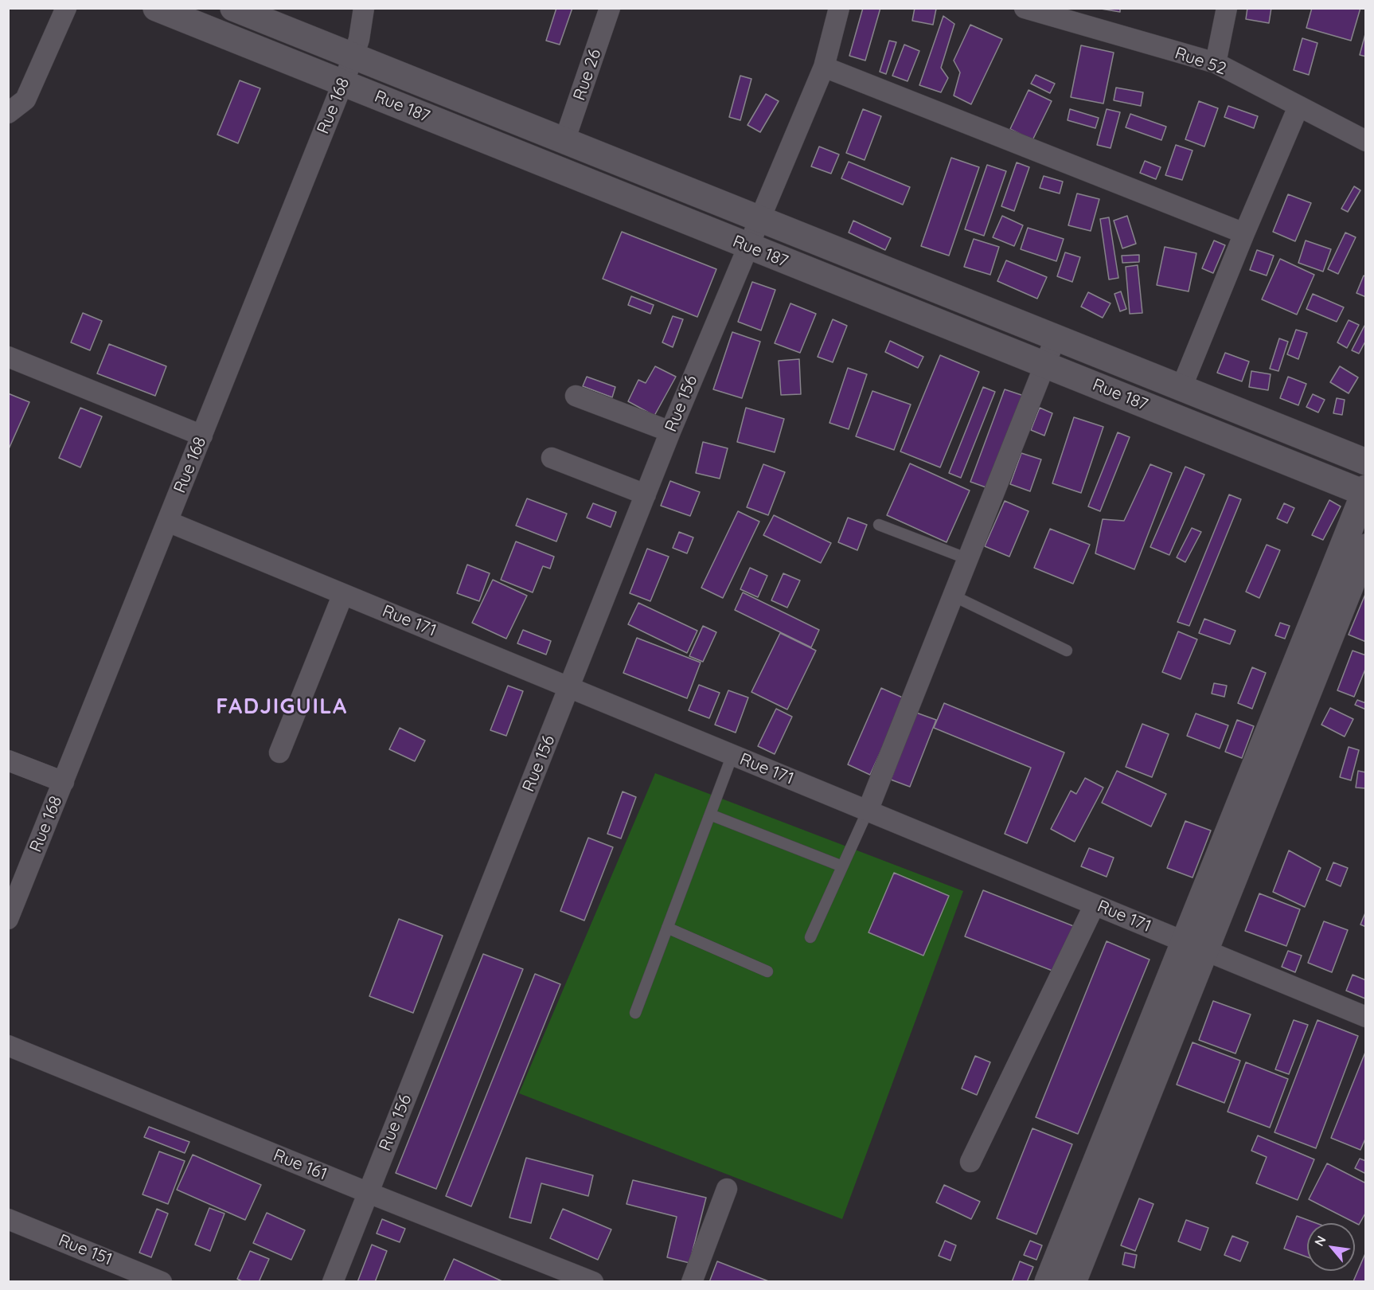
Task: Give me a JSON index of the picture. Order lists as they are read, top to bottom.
{
  "streets": {
    "street": [
      "Rue 52",
      "Rue 26",
      "Rue 168",
      "Rue 187",
      "Rue 156",
      "Rue 171",
      "Rue 161",
      "Rue 151"
    ]
  },
  "crossings": [
    ["Rue 26", "Rue 187"],
    ["Rue 168", "Rue 187"],
    ["Rue 168", "Rue 171"],
    ["Rue 187", "Rue 156"],
    ["Rue 156", "Rue 171"],
    ["Rue 156", "Rue 161"]
  ],
  "districts": ["FADJIGUILA"],
  "north": "top left"
}
